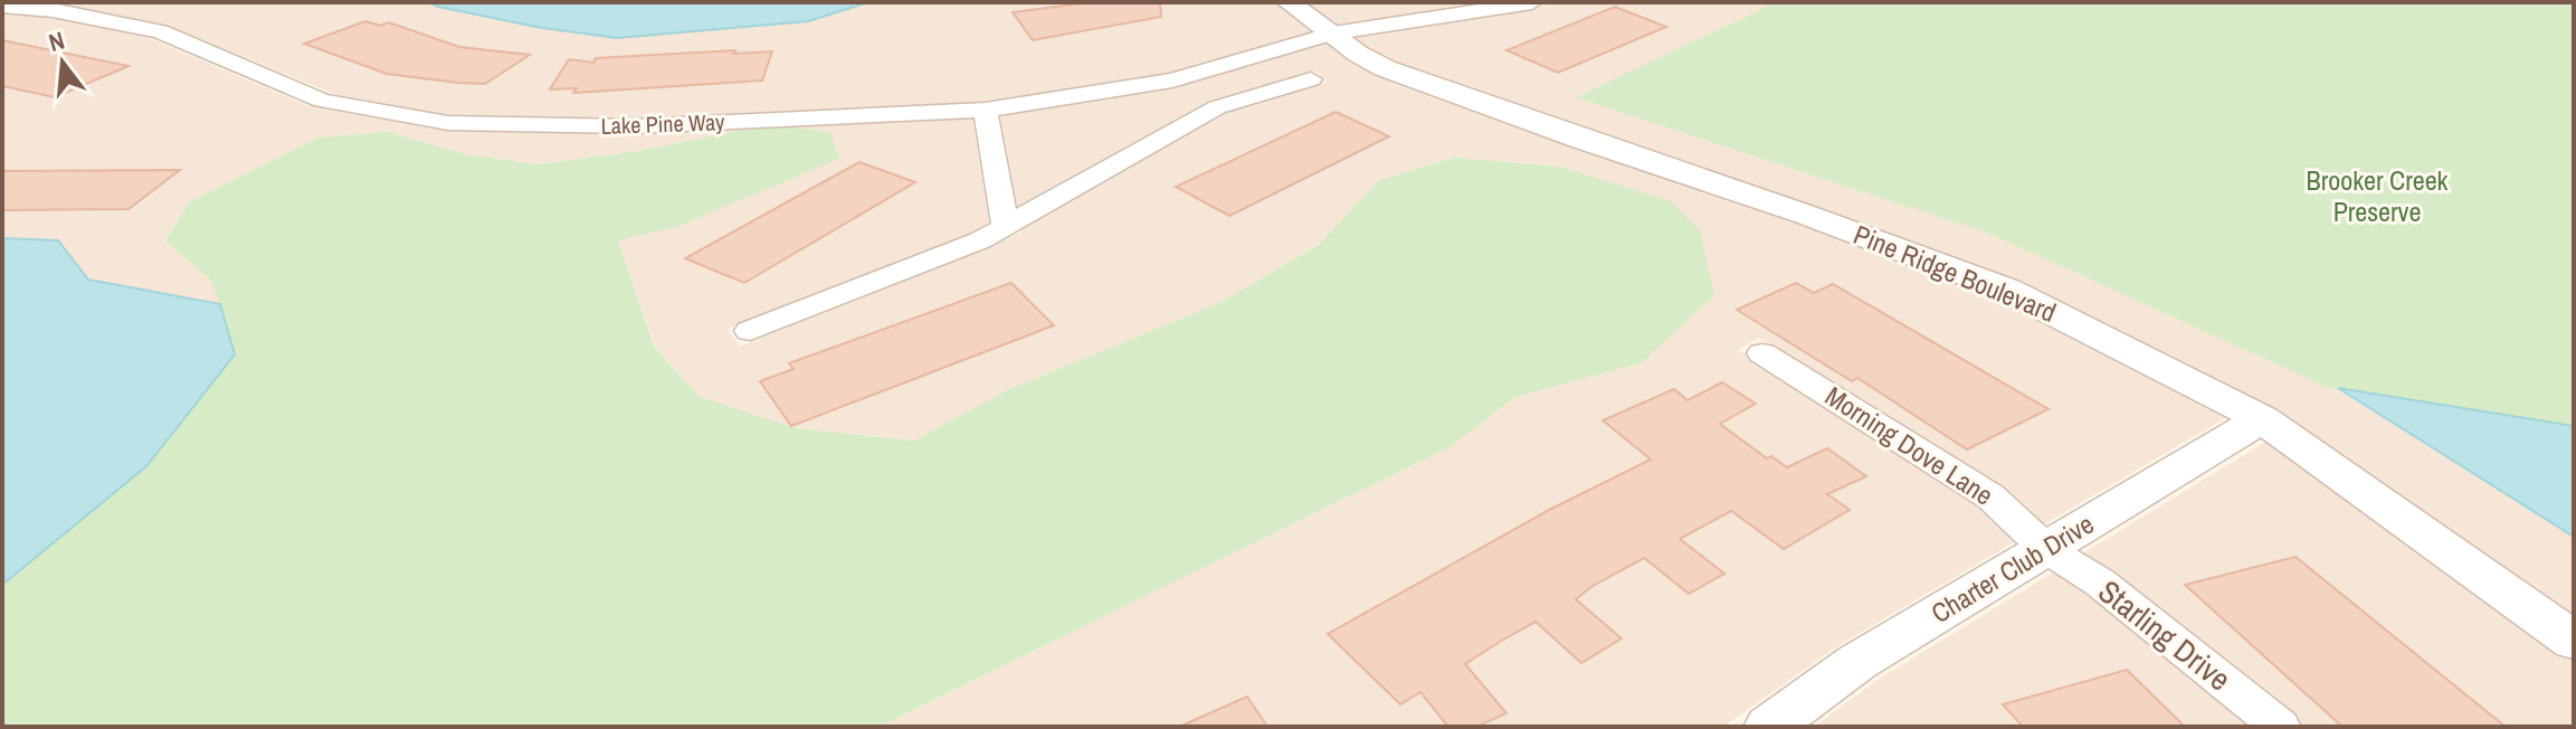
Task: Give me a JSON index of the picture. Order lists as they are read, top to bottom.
{
  "streets": {
    "street": [
      "Lake Pine Way",
      "Pine Ridge Boulevard",
      "Morning Dove Lane",
      "Charter Club Drive",
      "Starling Drive"
    ]
  },
  "crossings": [
    ["Lake Pine Way", "Pine Ridge Boulevard"],
    ["Pine Ridge Boulevard", "Charter Club Drive"],
    ["Morning Dove Lane", "Charter Club Drive"],
    ["Morning Dove Lane", "Starling Drive"],
    ["Charter Club Drive", "Starling Drive"]
  ],
  "parks": ["Brooker Creek Preserve"],
  "north": "top"
}
